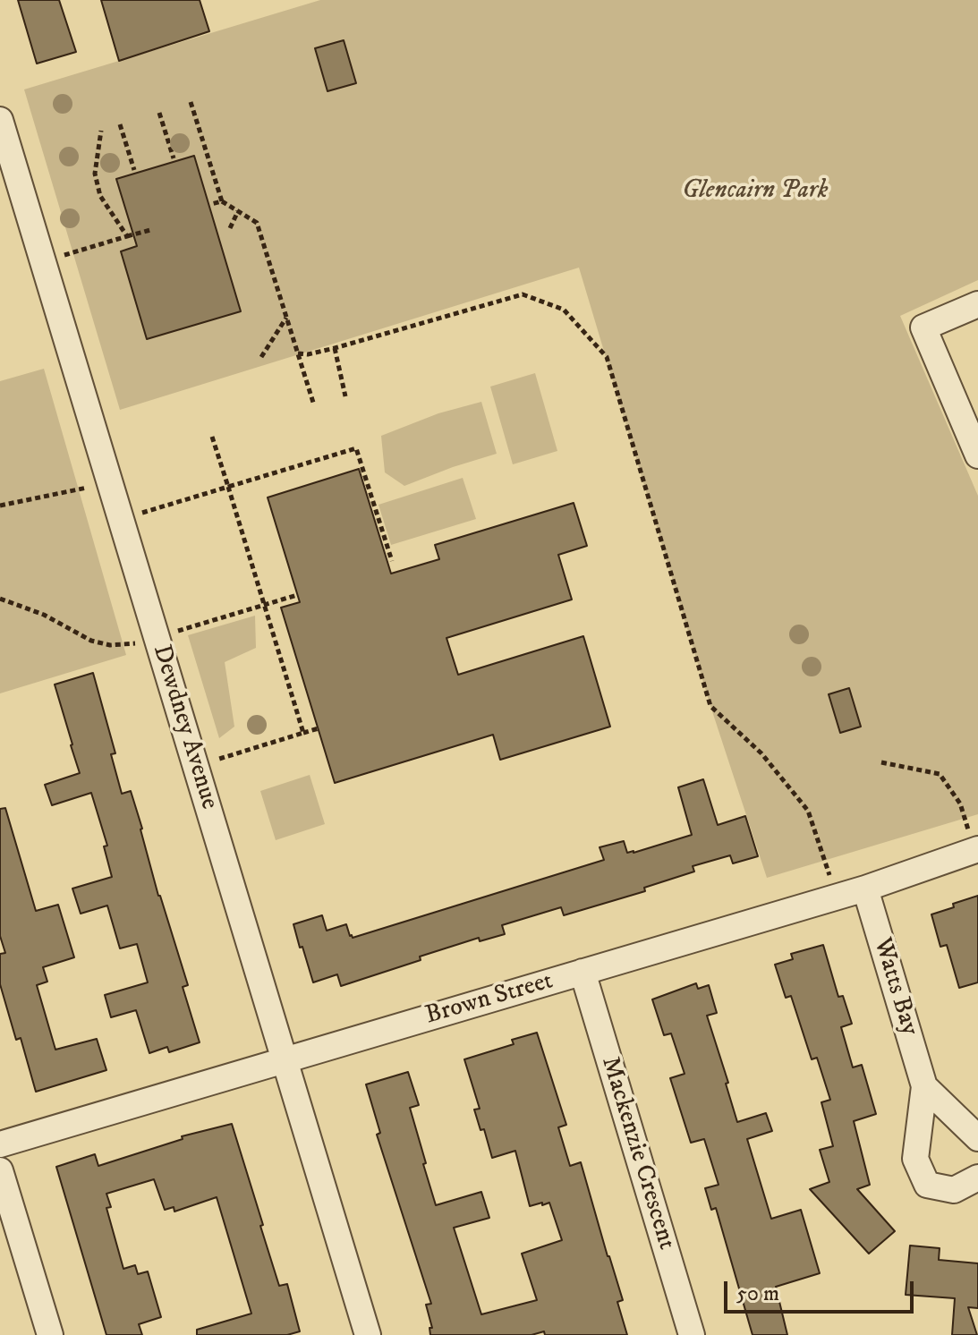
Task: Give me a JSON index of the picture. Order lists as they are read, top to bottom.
{
  "streets": {
    "street": [
      "Dewdney Avenue",
      "Watts Bay",
      "Brown Street",
      "Mackenzie Crescent"
    ]
  },
  "crossings": [
    ["Dewdney Avenue", "Brown Street"],
    ["Watts Bay", "Brown Street"],
    ["Brown Street", "Mackenzie Crescent"]
  ],
  "parks": ["Glencairn Park"],
  "scale_bar": "50 m"
}
